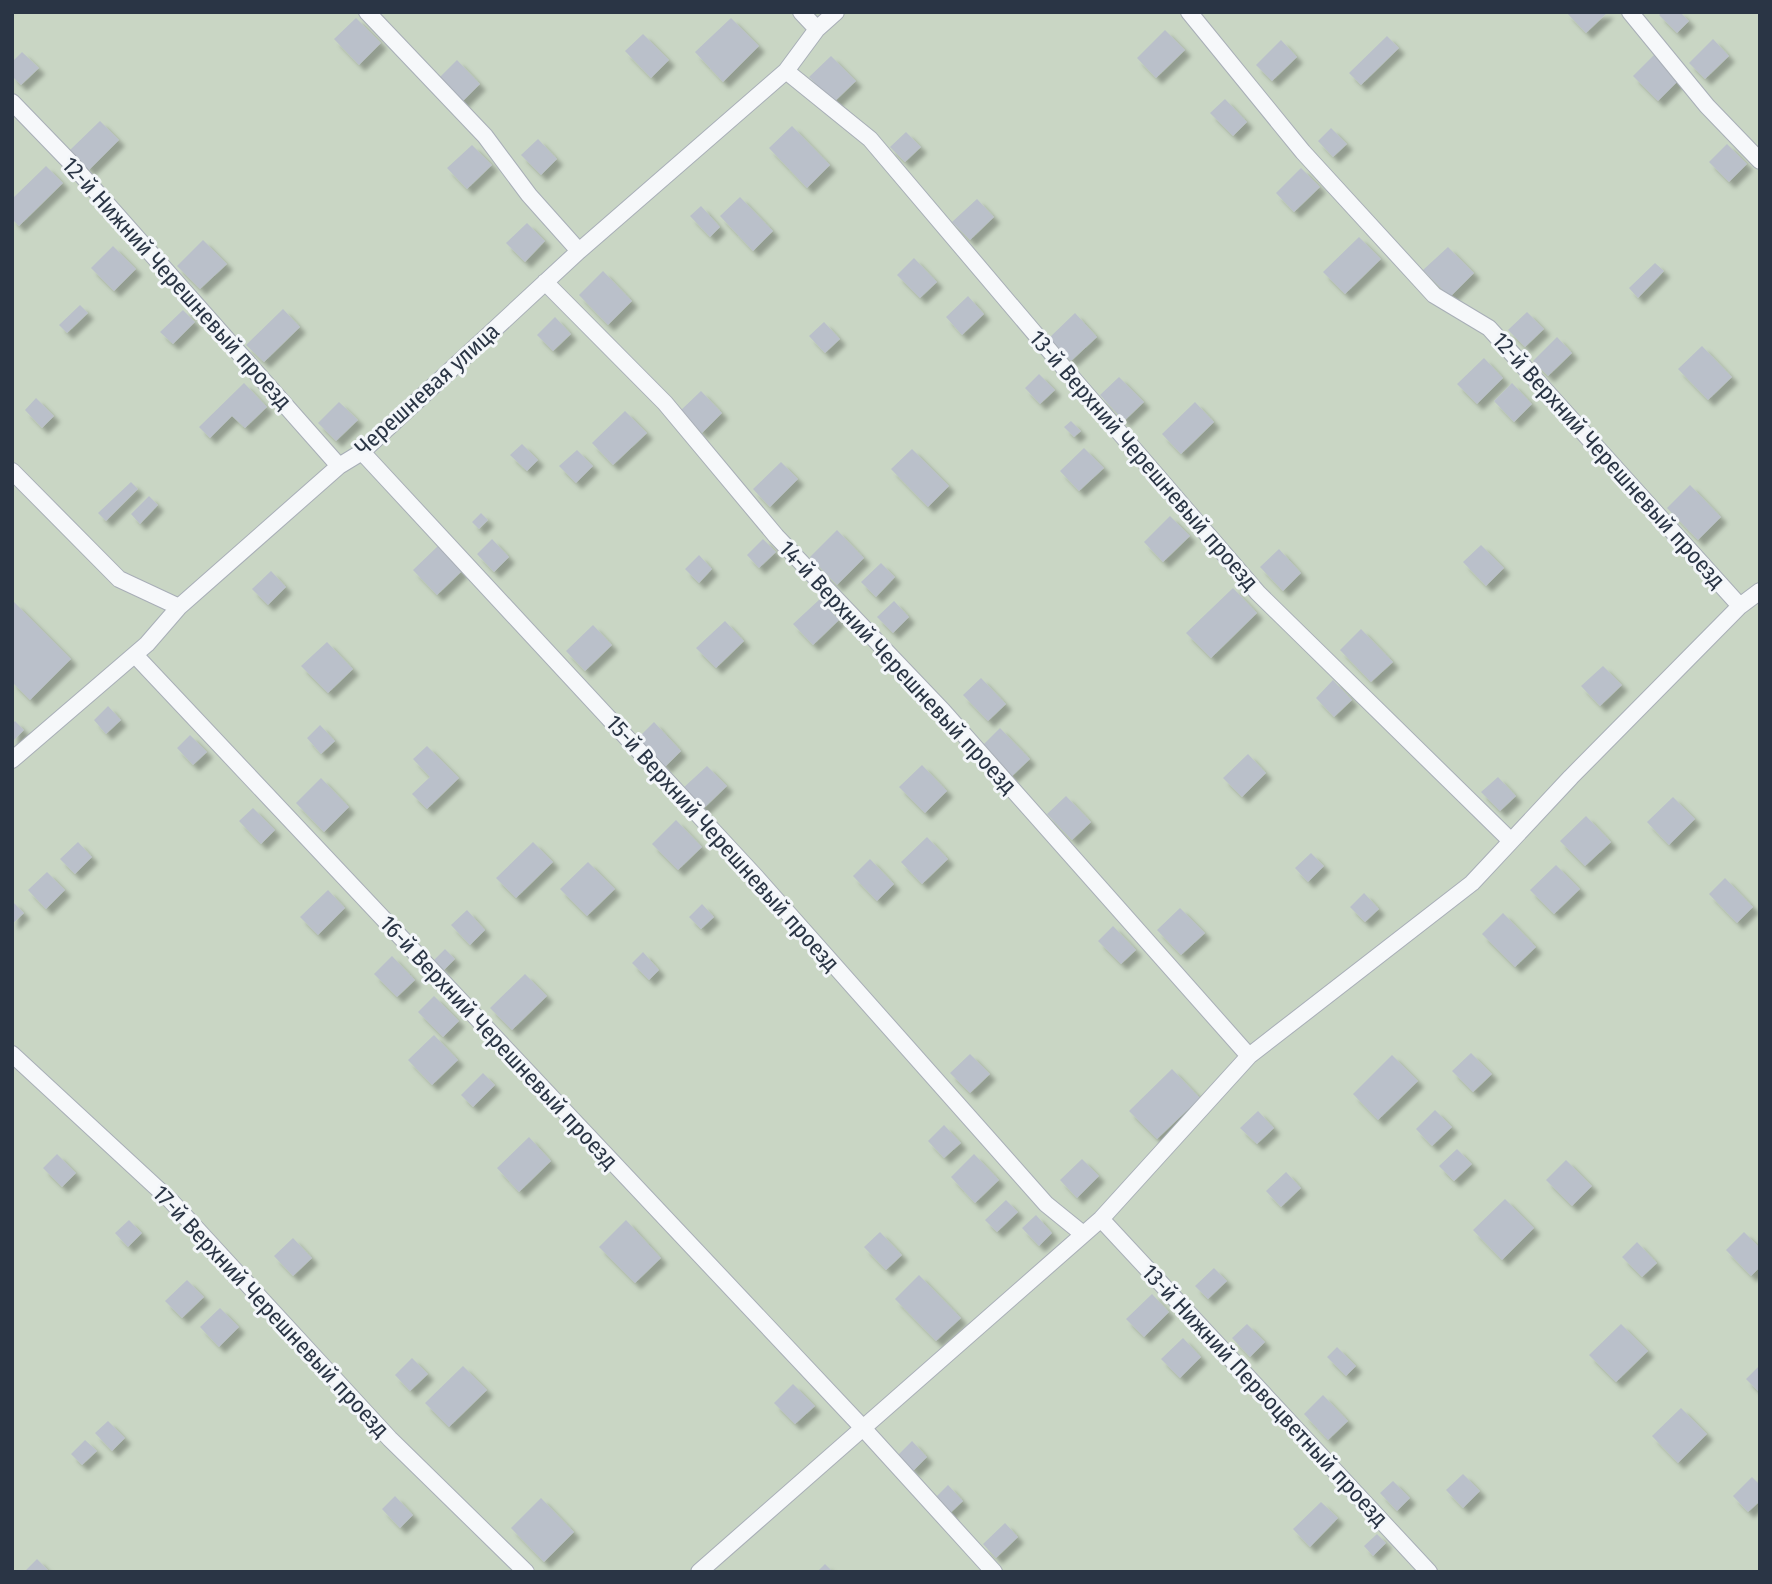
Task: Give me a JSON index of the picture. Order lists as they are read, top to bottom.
{
  "streets": {
    "lane": [
      "12-й Нижний Черешневый проезд",
      "Черешневая улица",
      "13-й Верхний Черешневый проезд",
      "12-й Верхний Черешневый проезд",
      "14-й Верхний Черешневый проезд",
      "15-й Верхний Черешневый проезд",
      "16-й Верхний Черешневый проезд",
      "17-й Верхний Черешневый проезд",
      "13-й Нижний Первоцветный проезд"
    ]
  },
  "crossings": [
    ["12-й Нижний Черешневый проезд", "Черешневая улица"],
    ["Черешневая улица", "13-й Верхний Черешневый проезд"],
    ["Черешневая улица", "14-й Верхний Черешневый проезд"],
    ["Черешневая улица", "15-й Верхний Черешневый проезд"],
    ["Черешневая улица", "16-й Верхний Черешневый проезд"]
  ]
}
